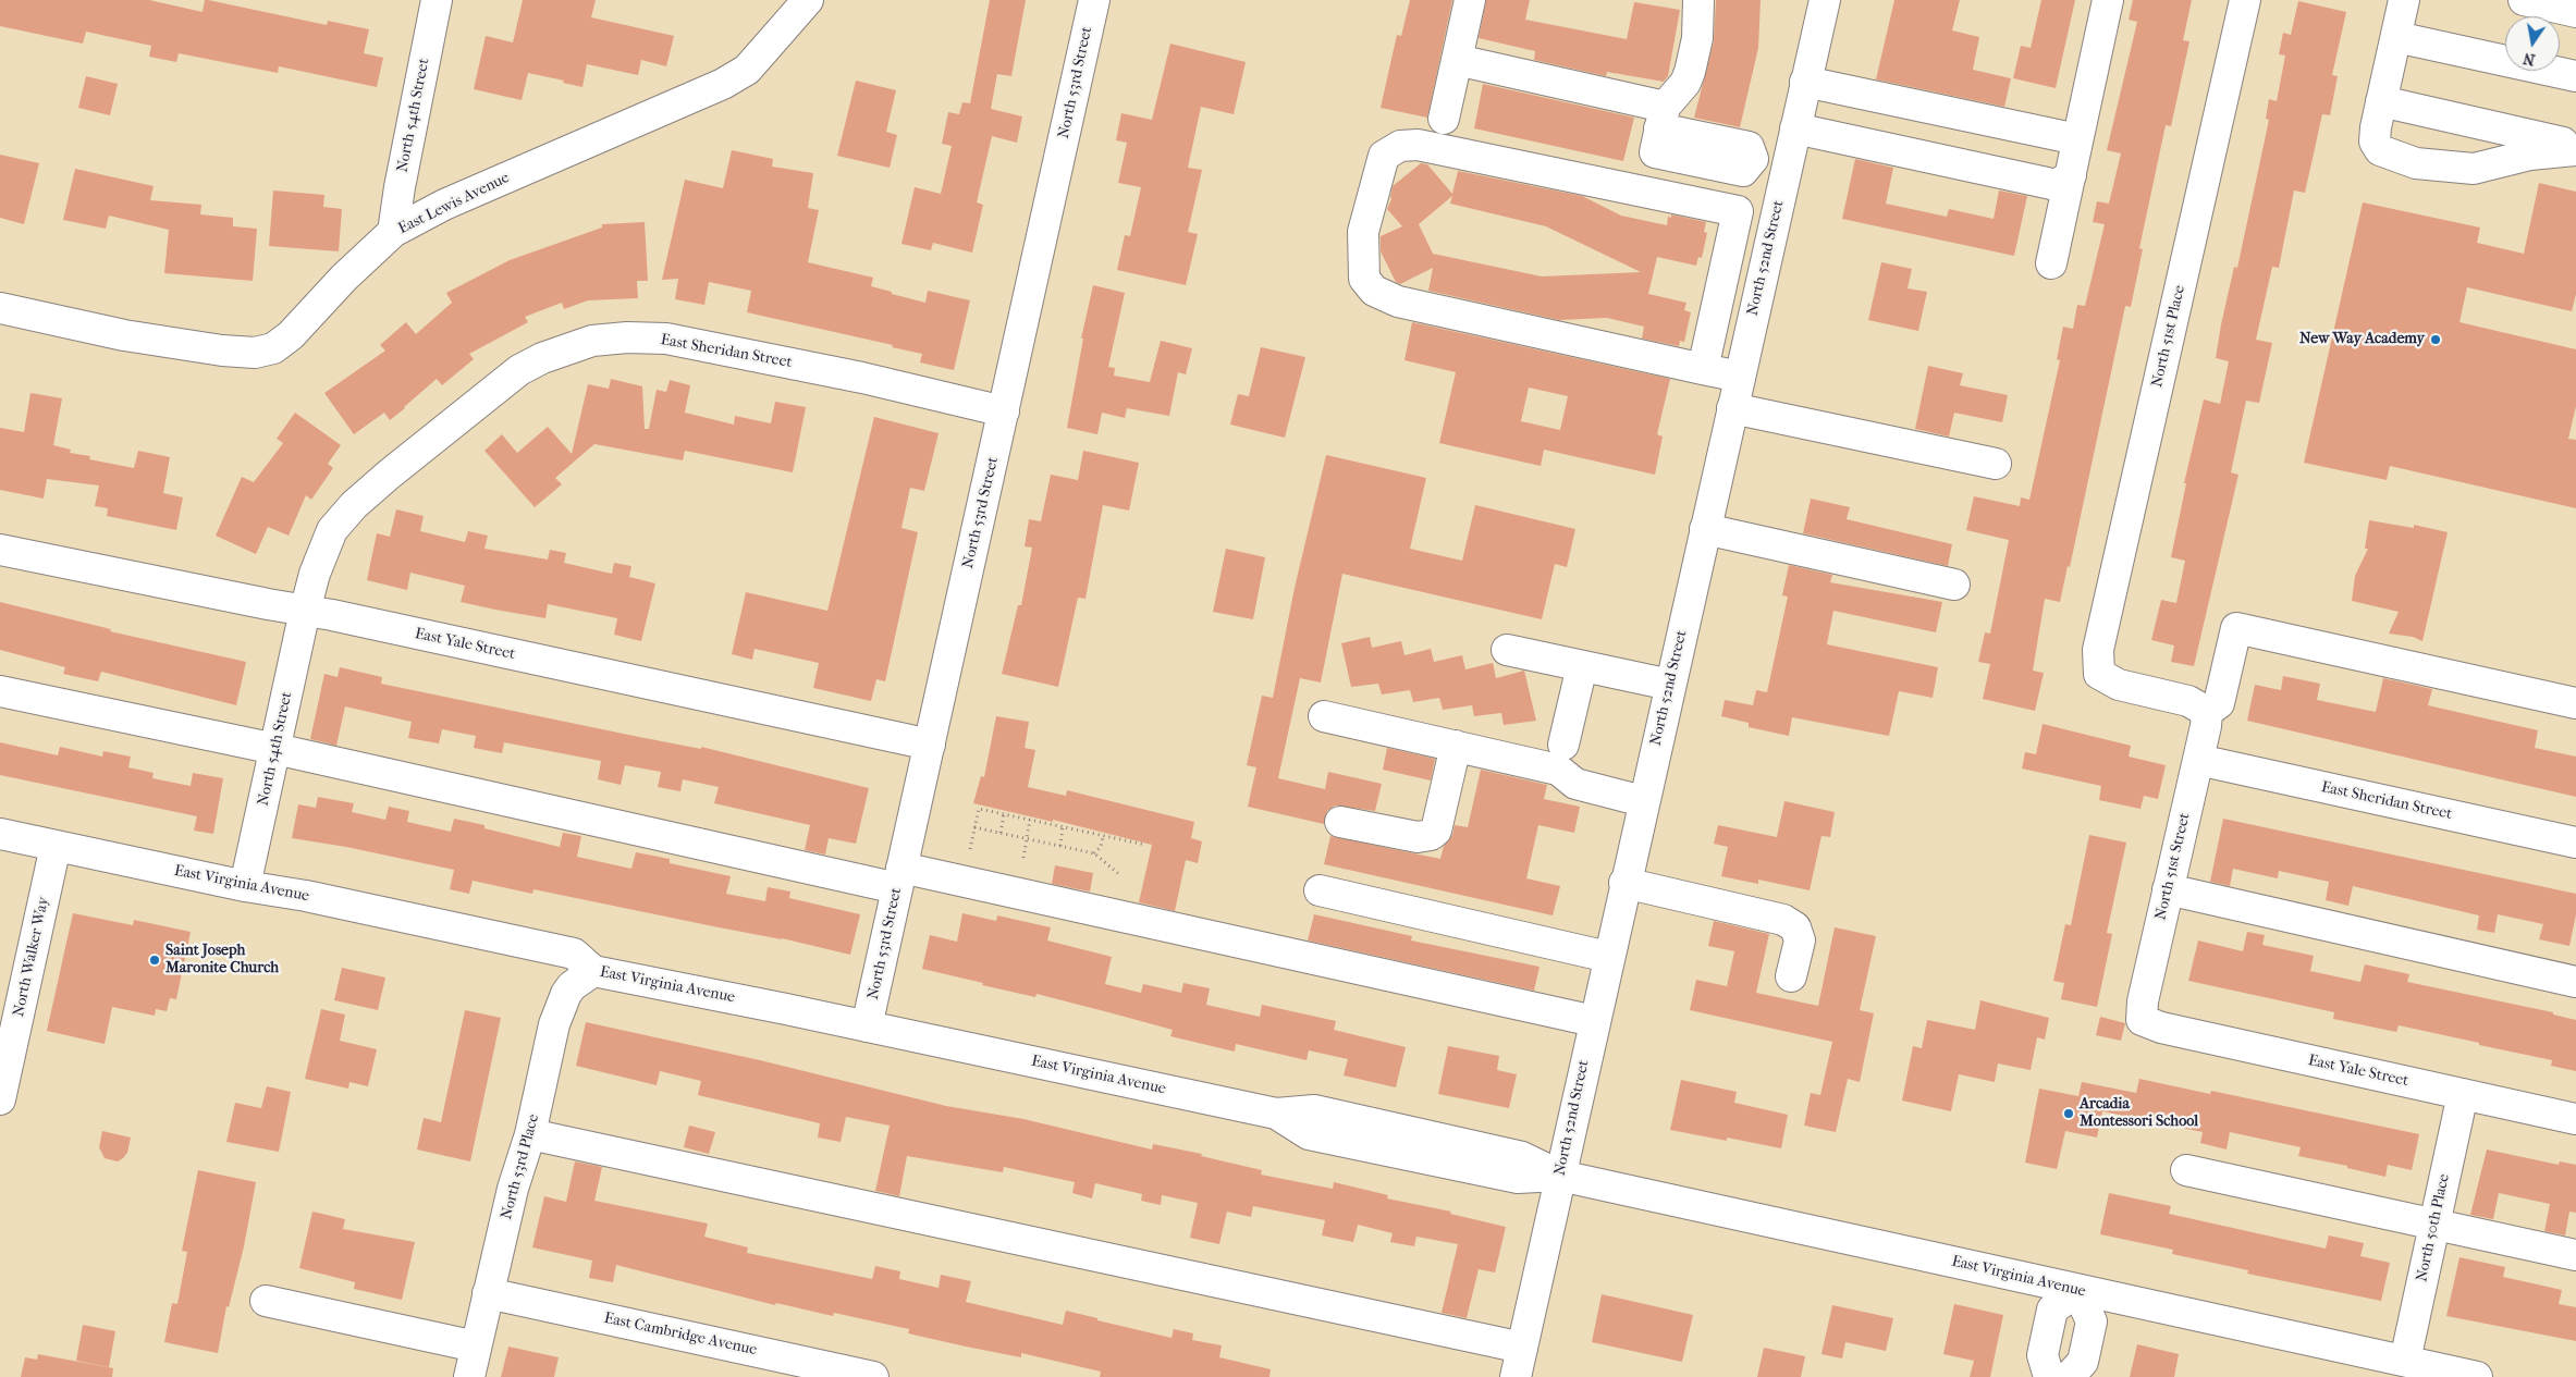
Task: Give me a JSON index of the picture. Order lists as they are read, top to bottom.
{
  "streets": {
    "street": [
      "North 53rd Street",
      "North 54th Street",
      "East Lewis Avenue",
      "North 52nd Street",
      "North 51st Place",
      "East Sheridan Street",
      "East Yale Street",
      "North 51st Street",
      "East Virginia Avenue",
      "North Walker Way",
      "North 53rd Place",
      "North 50th Place",
      "East Cambridge Avenue"
    ]
  },
  "crossings": [
    ["North 53rd Street", "East Sheridan Street"],
    ["North 53rd Street", "East Yale Street"],
    ["North 53rd Street", "East Virginia Avenue"],
    ["North 54th Street", "East Lewis Avenue"],
    ["North 54th Street", "East Sheridan Street"],
    ["North 54th Street", "East Yale Street"],
    ["North 54th Street", "East Virginia Avenue"],
    ["North 52nd Street", "East Virginia Avenue"],
    ["North 51st Place", "North 51st Street"],
    ["East Sheridan Street", "East Yale Street"],
    ["East Sheridan Street", "North 51st Street"],
    ["East Yale Street", "North 51st Street"],
    ["East Yale Street", "North 50th Place"],
    ["East Virginia Avenue", "North Walker Way"],
    ["East Virginia Avenue", "North 53rd Place"],
    ["East Virginia Avenue", "North 50th Place"],
    ["North 53rd Place", "East Cambridge Avenue"]
  ],
  "places": ["New Way Academy", "Saint Joseph Maronite Church", "Arcadia Montessori School"],
  "north": "bottom"
}
